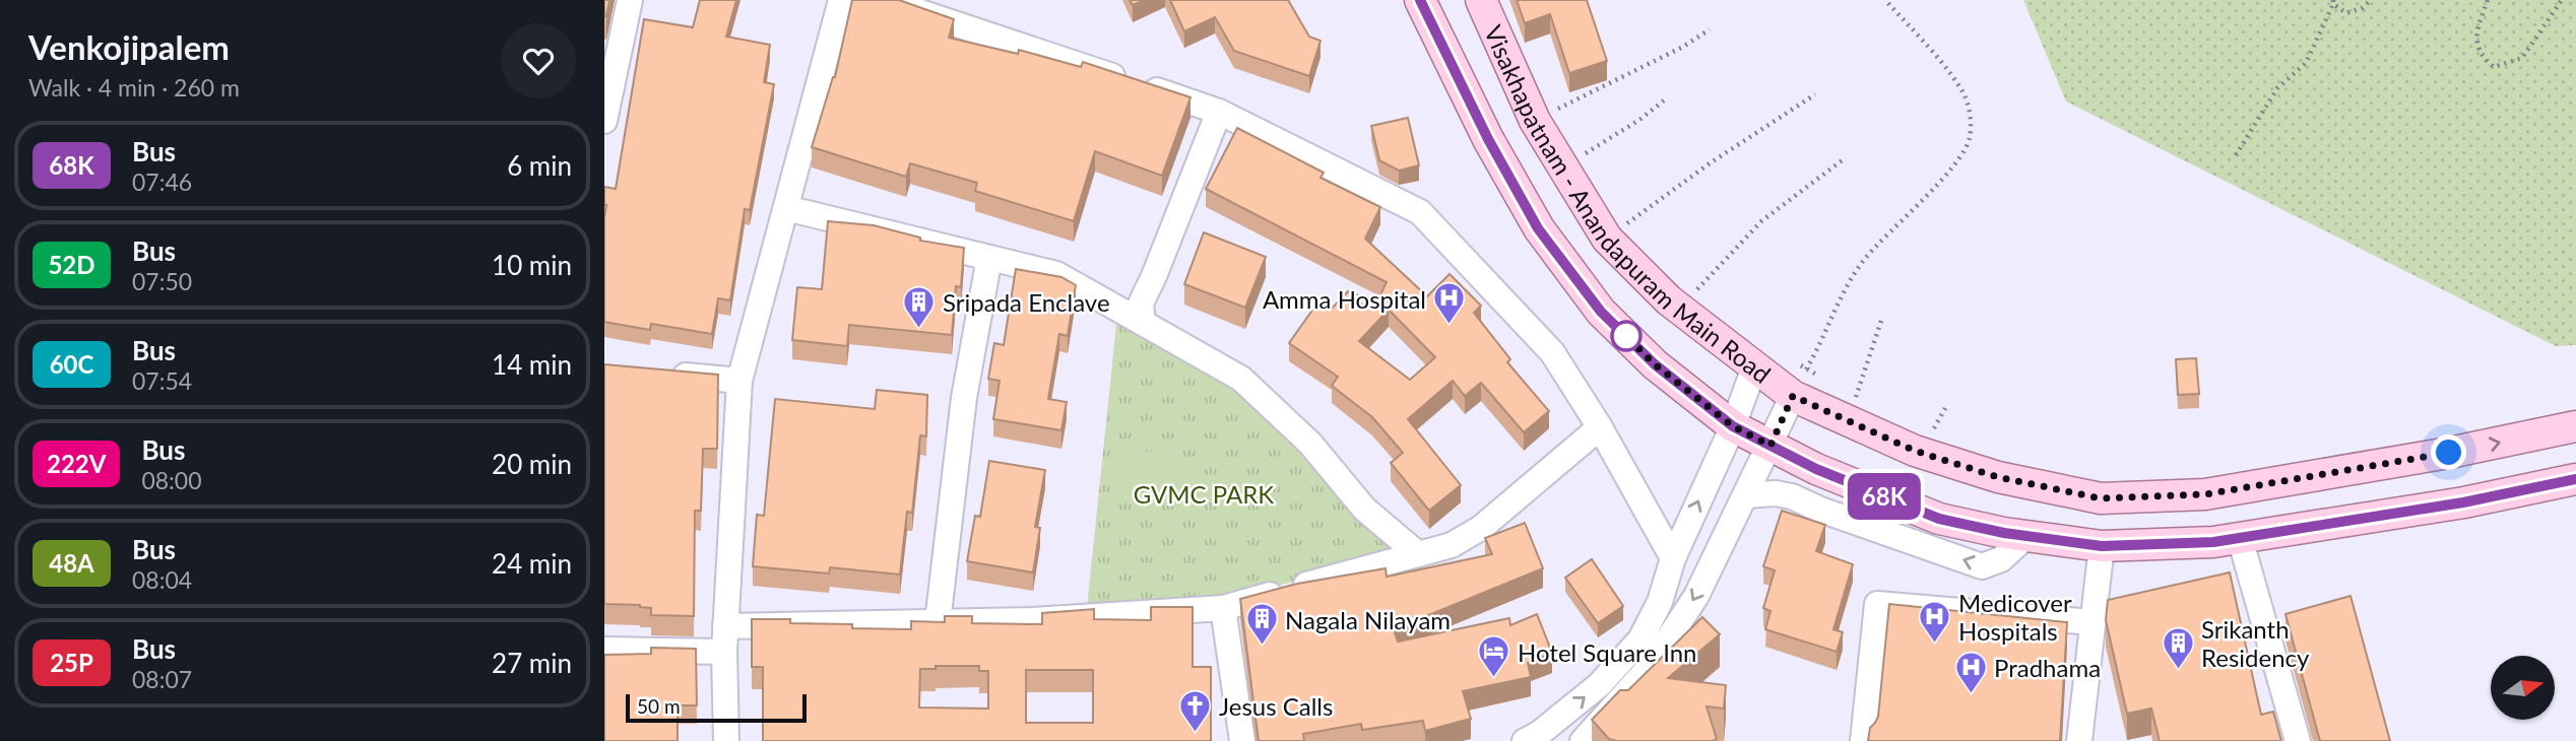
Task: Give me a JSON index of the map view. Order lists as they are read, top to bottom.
{
  "streets": {
    "main road": ["Visakhapatnam - Anandapuram Main Road"]
  },
  "parks": ["GVMC PARK"],
  "places": {
    "hospital": ["Amma Hospital", "Medicover Hospitals", "Pradhama"],
    "building": ["Sripada Enclave", "Nagala Nilayam", "Srikanth Residency"],
    "hotel": ["Hotel Square Inn"],
    "church": ["Jesus Calls"]
  },
  "lines": ["bus line 68K"],
  "scale_bar": "50 m",
  "north": "right",
  "page": {
    "heading": ["Venkojipalem", "Walk · 4 min · 260 m"],
    "on_map": "68K",
    "list": [
      {
        "mark": "68K",
        "name": "Bus",
        "note": "07:46",
        "value": "6 min"
      },
      {
        "mark": "52D",
        "name": "Bus",
        "note": "07:50",
        "value": "10 min"
      },
      {
        "mark": "60C",
        "name": "Bus",
        "note": "07:54",
        "value": "14 min"
      },
      {
        "mark": "222V",
        "name": "Bus",
        "note": "08:00",
        "value": "20 min"
      },
      {
        "mark": "48A",
        "name": "Bus",
        "note": "08:04",
        "value": "24 min"
      },
      {
        "mark": "25P",
        "name": "Bus",
        "note": "08:07",
        "value": "27 min"
      }
    ],
    "scale": "50 m"
  }
}
